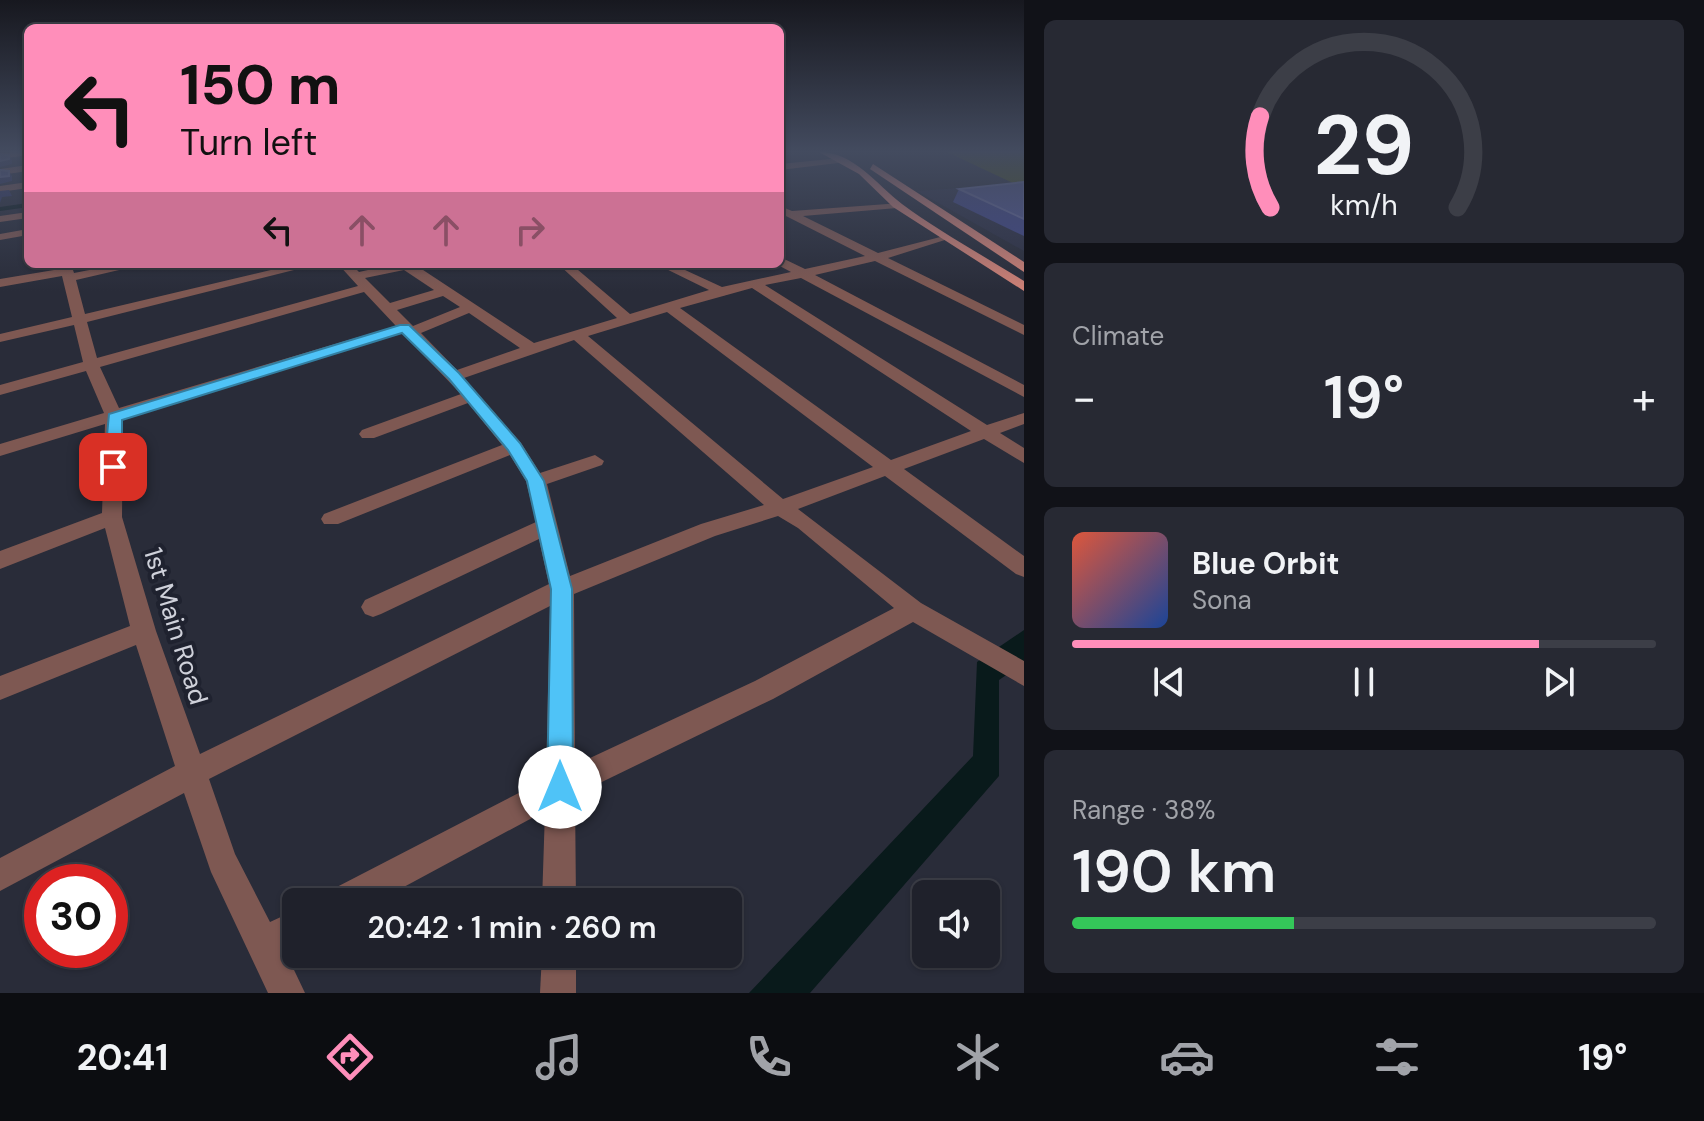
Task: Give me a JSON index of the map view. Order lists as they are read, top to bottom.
{
  "streets": {
    "street": ["1st Main Road"]
  },
  "page": {
    "turn": ["150 m", "Turn left"],
    "tile": [
      "Climate",
      ["Range · 38%", "190 km"]
    ],
    "heat": ["−", "19°", "+"],
    "song": ["Blue Orbit", "Sona"],
    "limit": "30",
    "trip": "20:42 · 1 min · 260 m",
    "tabs": ["20:41", "19°"],
    "gauge": ["29", "km/h"]
  }
}
